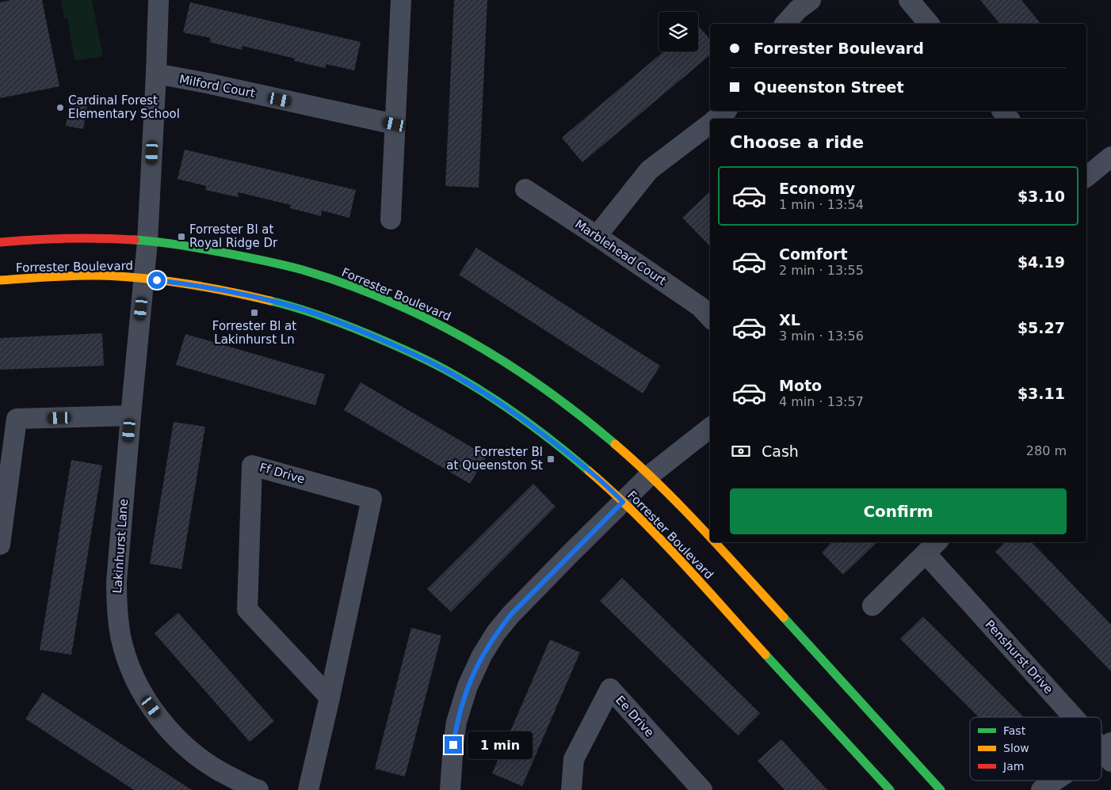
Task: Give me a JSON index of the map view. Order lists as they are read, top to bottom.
{
  "streets": {
    "street": [
      "Milford Court",
      "Marblehead Court",
      "Forrester Boulevard",
      "Ff Drive",
      "Lakinhurst Lane",
      "Penshurst Drive",
      "Ee Drive"
    ]
  },
  "crossings": [
    ["Milford Court", "Lakinhurst Lane"],
    ["Forrester Boulevard", "Lakinhurst Lane"]
  ],
  "places": {
    "other": ["Cardinal Forest Elementary School"],
    "transit": ["Forrester Bl at Royal Ridge Dr", "Forrester Bl at Lakinhurst Ln", "Forrester Bl at Queenston St"]
  },
  "legend": ["Fast", "Slow", "Jam"],
  "page": {
    "banner": ["Forrester Boulevard", "Queenston Street"],
    "heading": "Choose a ride",
    "list": [
      {
        "name": "Economy",
        "note": "1 min · 13:54",
        "value": "$3.10"
      },
      {
        "name": "Comfort",
        "note": "2 min · 13:55",
        "value": "$4.19"
      },
      {
        "name": "XL",
        "note": "3 min · 13:56",
        "value": "$5.27"
      },
      {
        "name": "Moto",
        "note": "4 min · 13:57",
        "value": "$3.11"
      }
    ],
    "pay": ["Cash", "280 m"],
    "buttons": "Confirm",
    "bubble": "1 min"
  }
}
